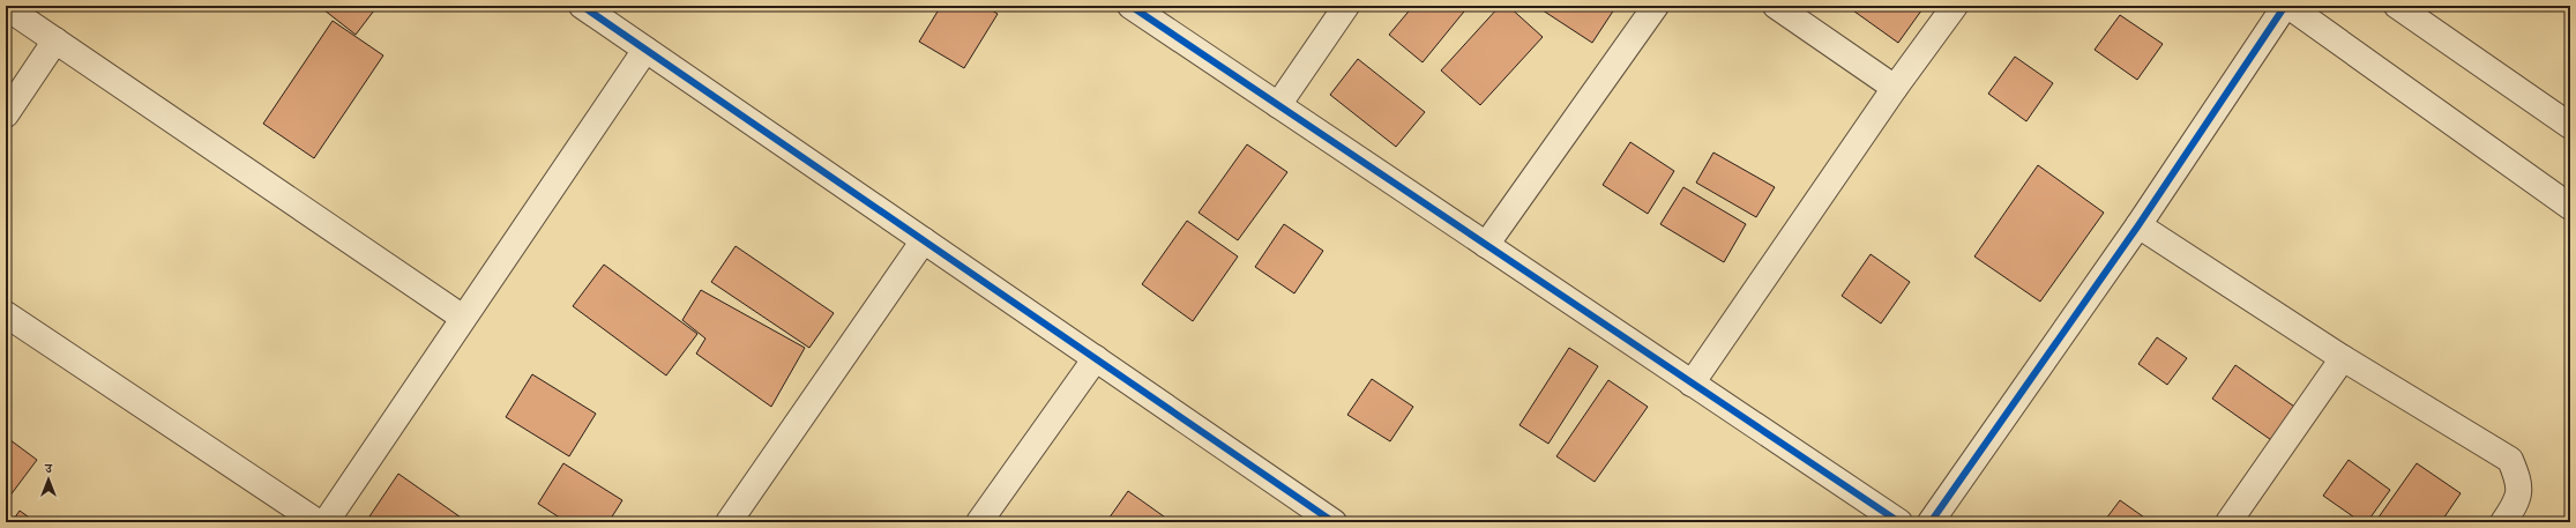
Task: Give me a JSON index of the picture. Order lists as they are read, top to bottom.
{
  "north": "top"
}
